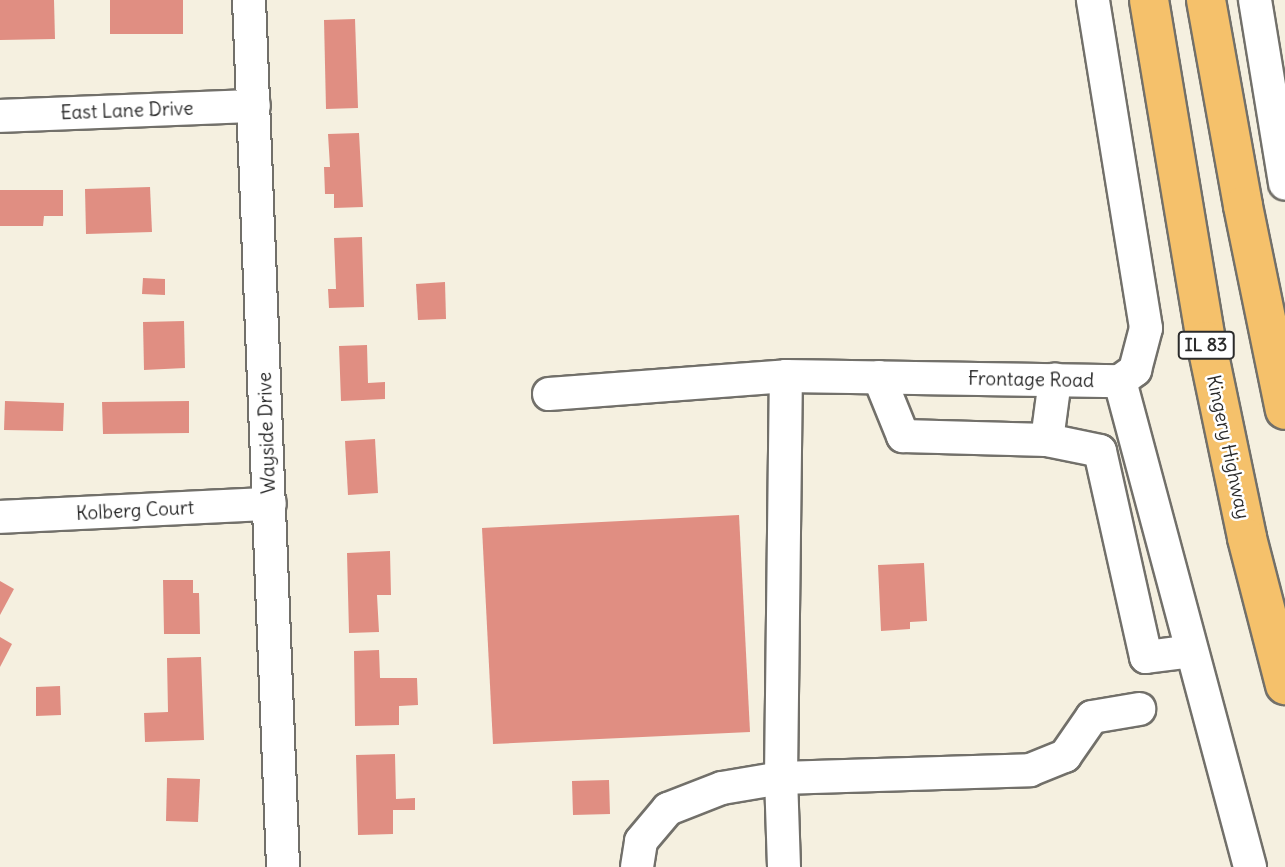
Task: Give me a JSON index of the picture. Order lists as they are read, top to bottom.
{
  "streets": {
    "highway": ["IL 83", "Kingery Highway"],
    "street": [
      "East Lane Drive",
      "Frontage Road",
      "Wayside Drive",
      "Kolberg Court"
    ]
  },
  "crossings": [
    ["East Lane Drive", "Wayside Drive"],
    ["Wayside Drive", "Kolberg Court"]
  ]
}
